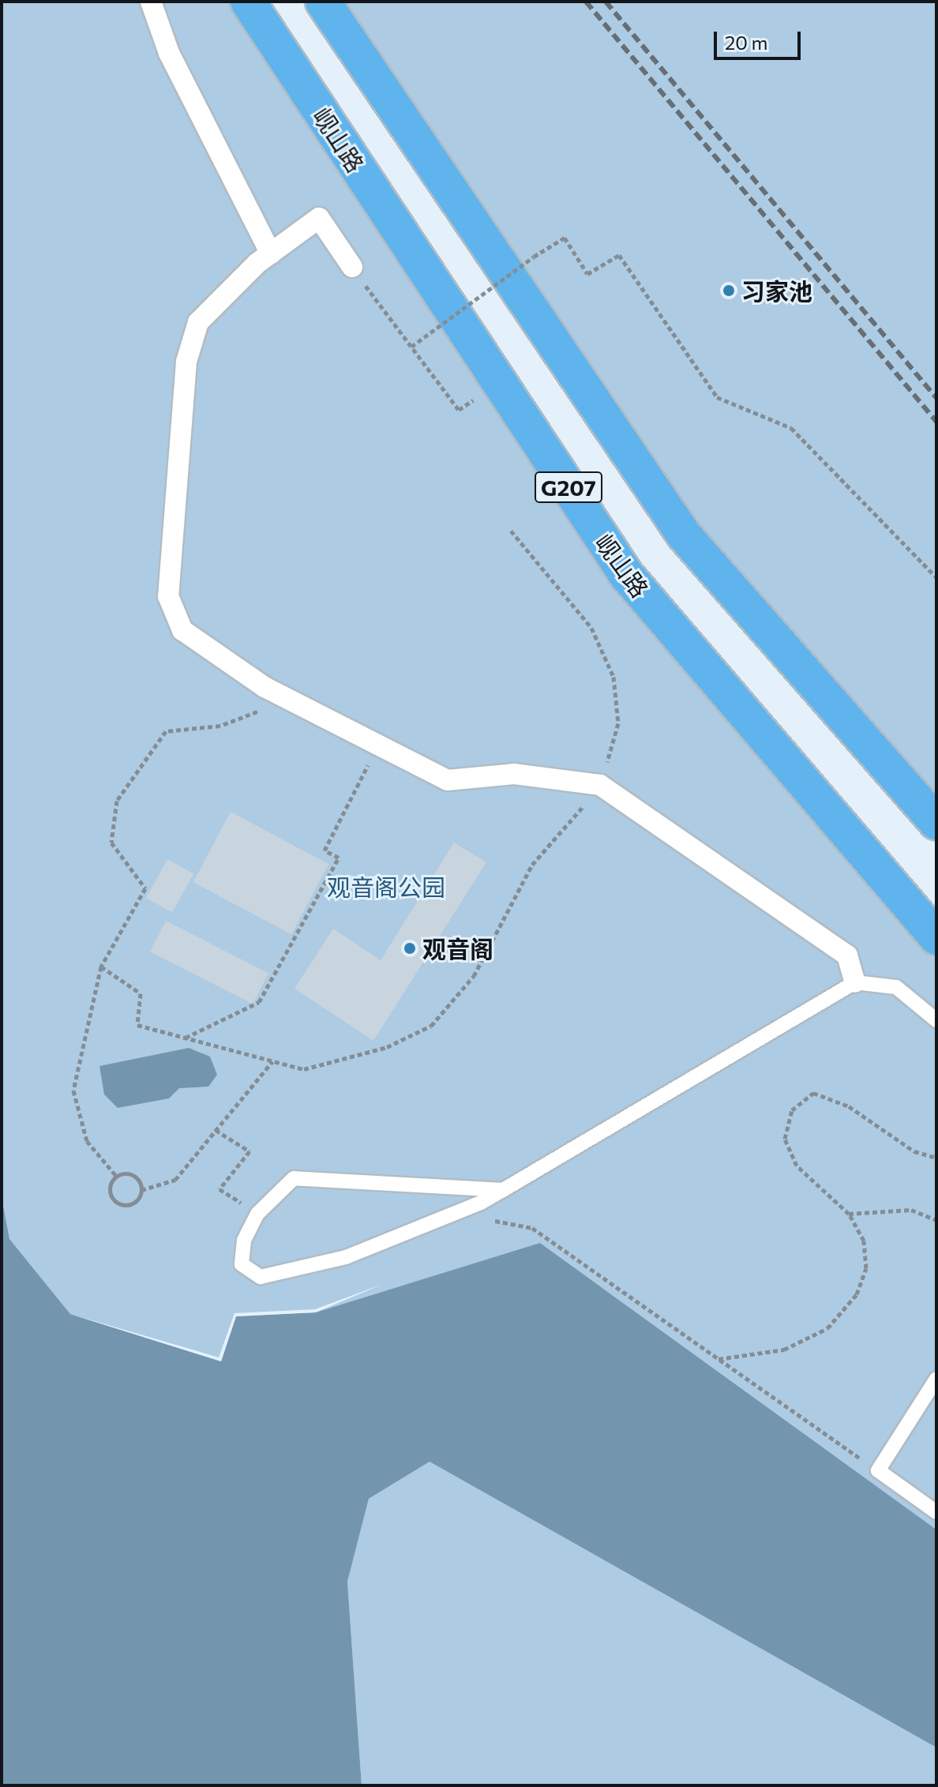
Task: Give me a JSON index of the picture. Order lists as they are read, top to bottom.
{
  "streets": {
    "highway": ["岘山路", "G207"]
  },
  "parks": ["观音阁公园"],
  "places": ["习家池", "观音阁"],
  "scale_bar": "20 m"
}
